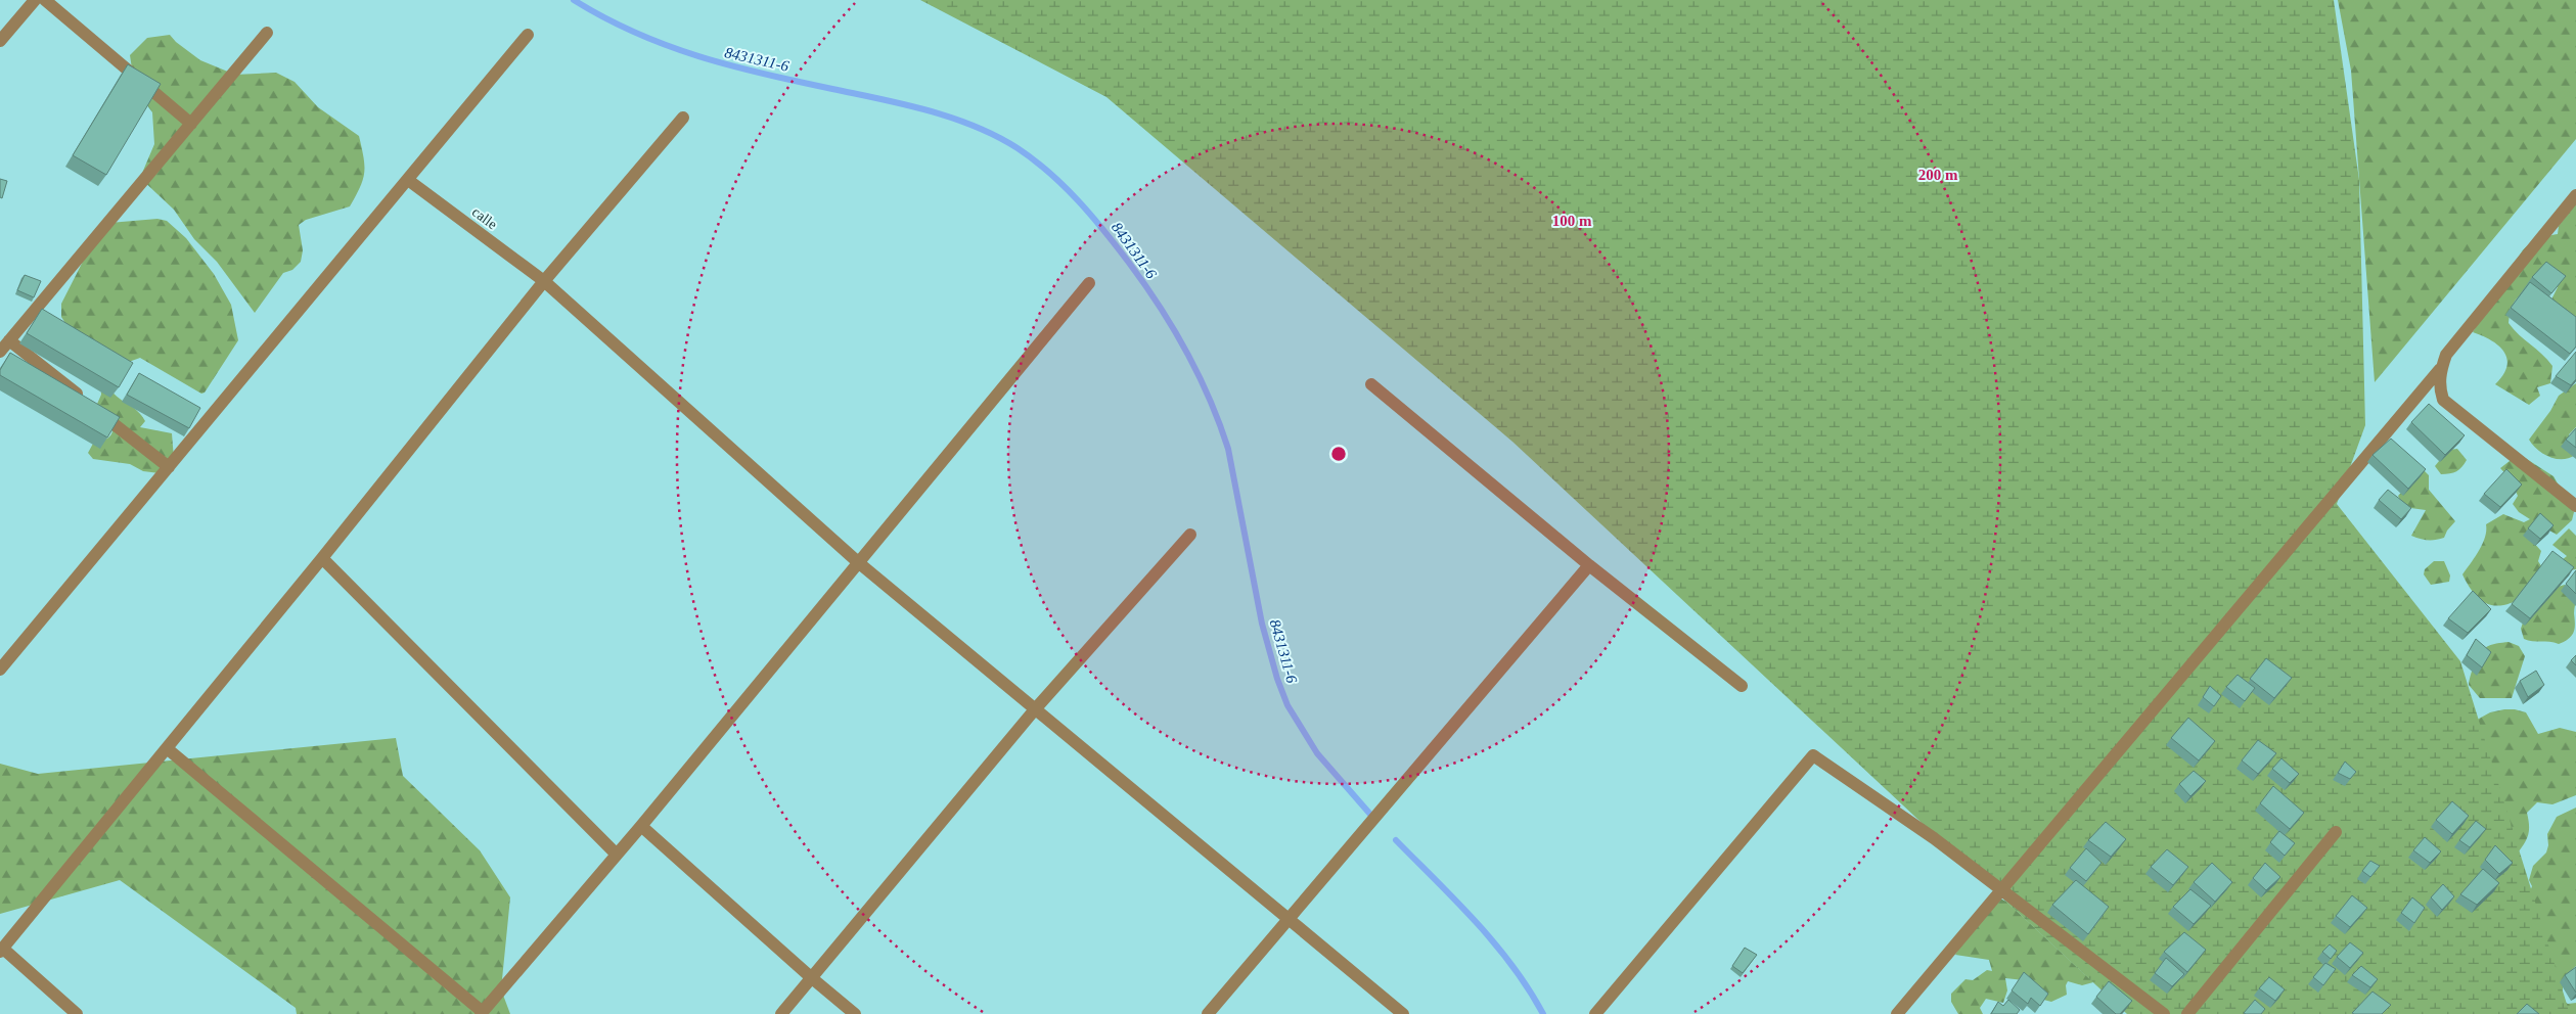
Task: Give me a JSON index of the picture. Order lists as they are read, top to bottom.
{
  "streets": {
    "street": ["calle"]
  },
  "water": ["8431311-6"],
  "rings": ["200 m", "100 m"]
}
